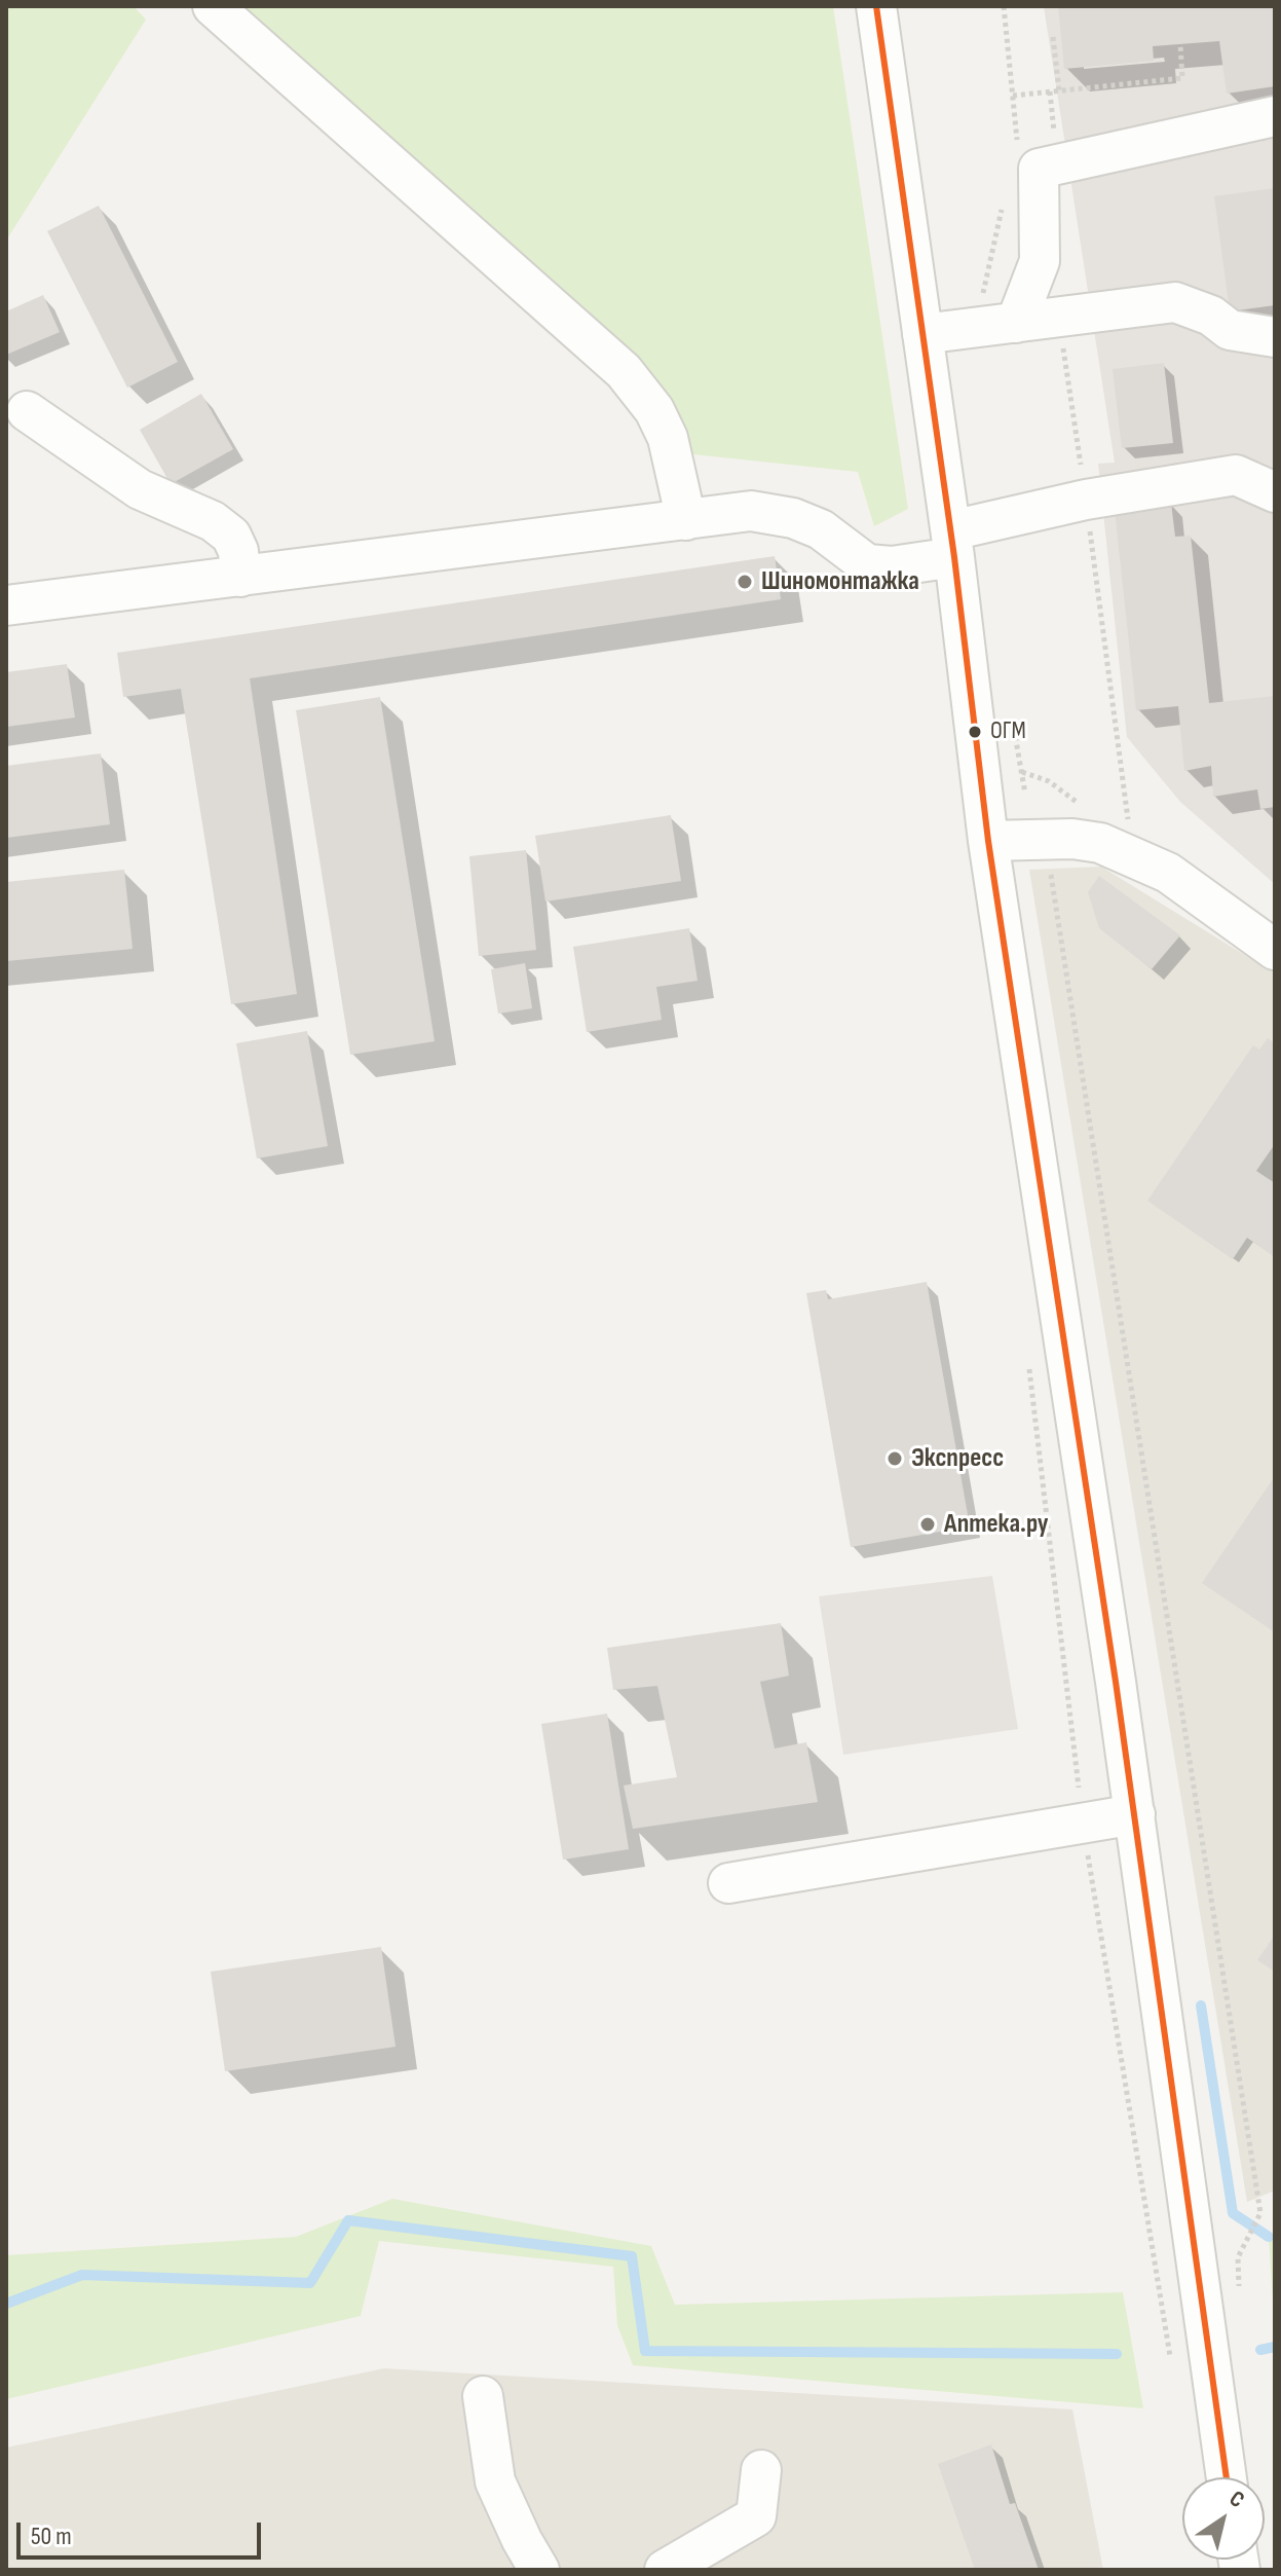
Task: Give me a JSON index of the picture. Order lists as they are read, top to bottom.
{
  "places": [
    "Шиномонтажка",
    "ОГМ",
    "Экспресс",
    "Аптека.ру"
  ],
  "scale_bar": "50 m",
  "north": "top right"
}
